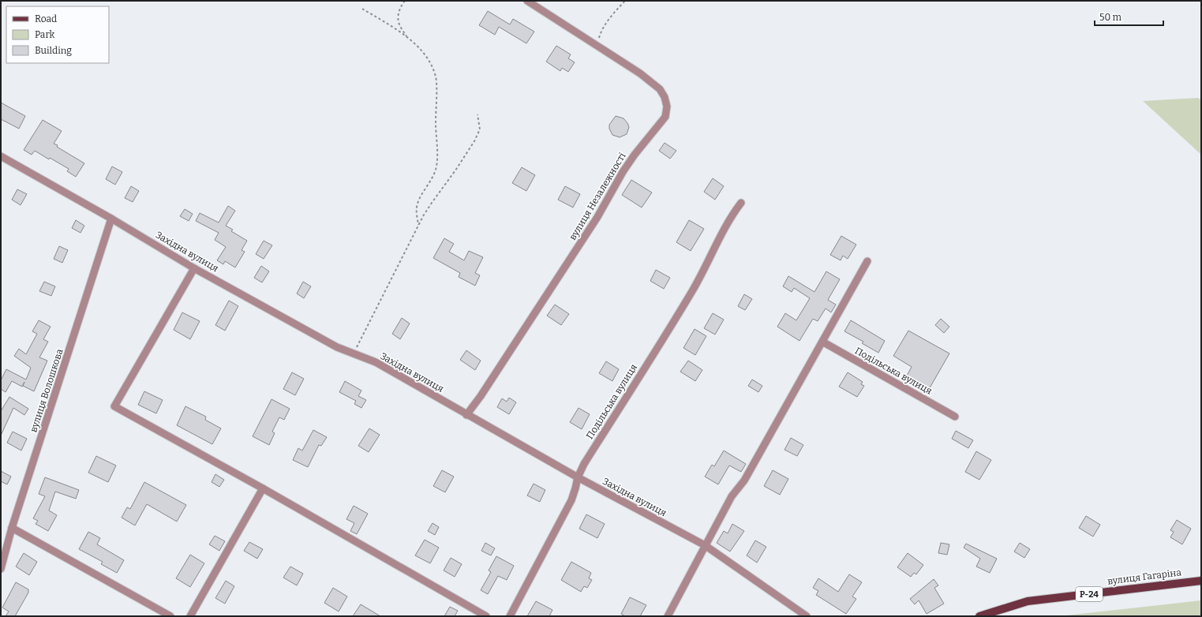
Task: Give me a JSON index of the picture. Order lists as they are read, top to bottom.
{
  "streets": {
    "main road": ["вулиця Гагаріна", "Р-24"],
    "street": [
      "вулиця Незалежності",
      "Західна вулиця",
      "Подільська вулиця",
      "вулиця Волошкова"
    ]
  },
  "crossings": [
    ["вулиця Незалежності", "Західна вулиця"],
    ["Західна вулиця", "Подільська вулиця"],
    ["Західна вулиця", "вулиця Волошкова"]
  ],
  "legend": ["Road", "Park", "Building"],
  "scale_bar": "50 m"
}
